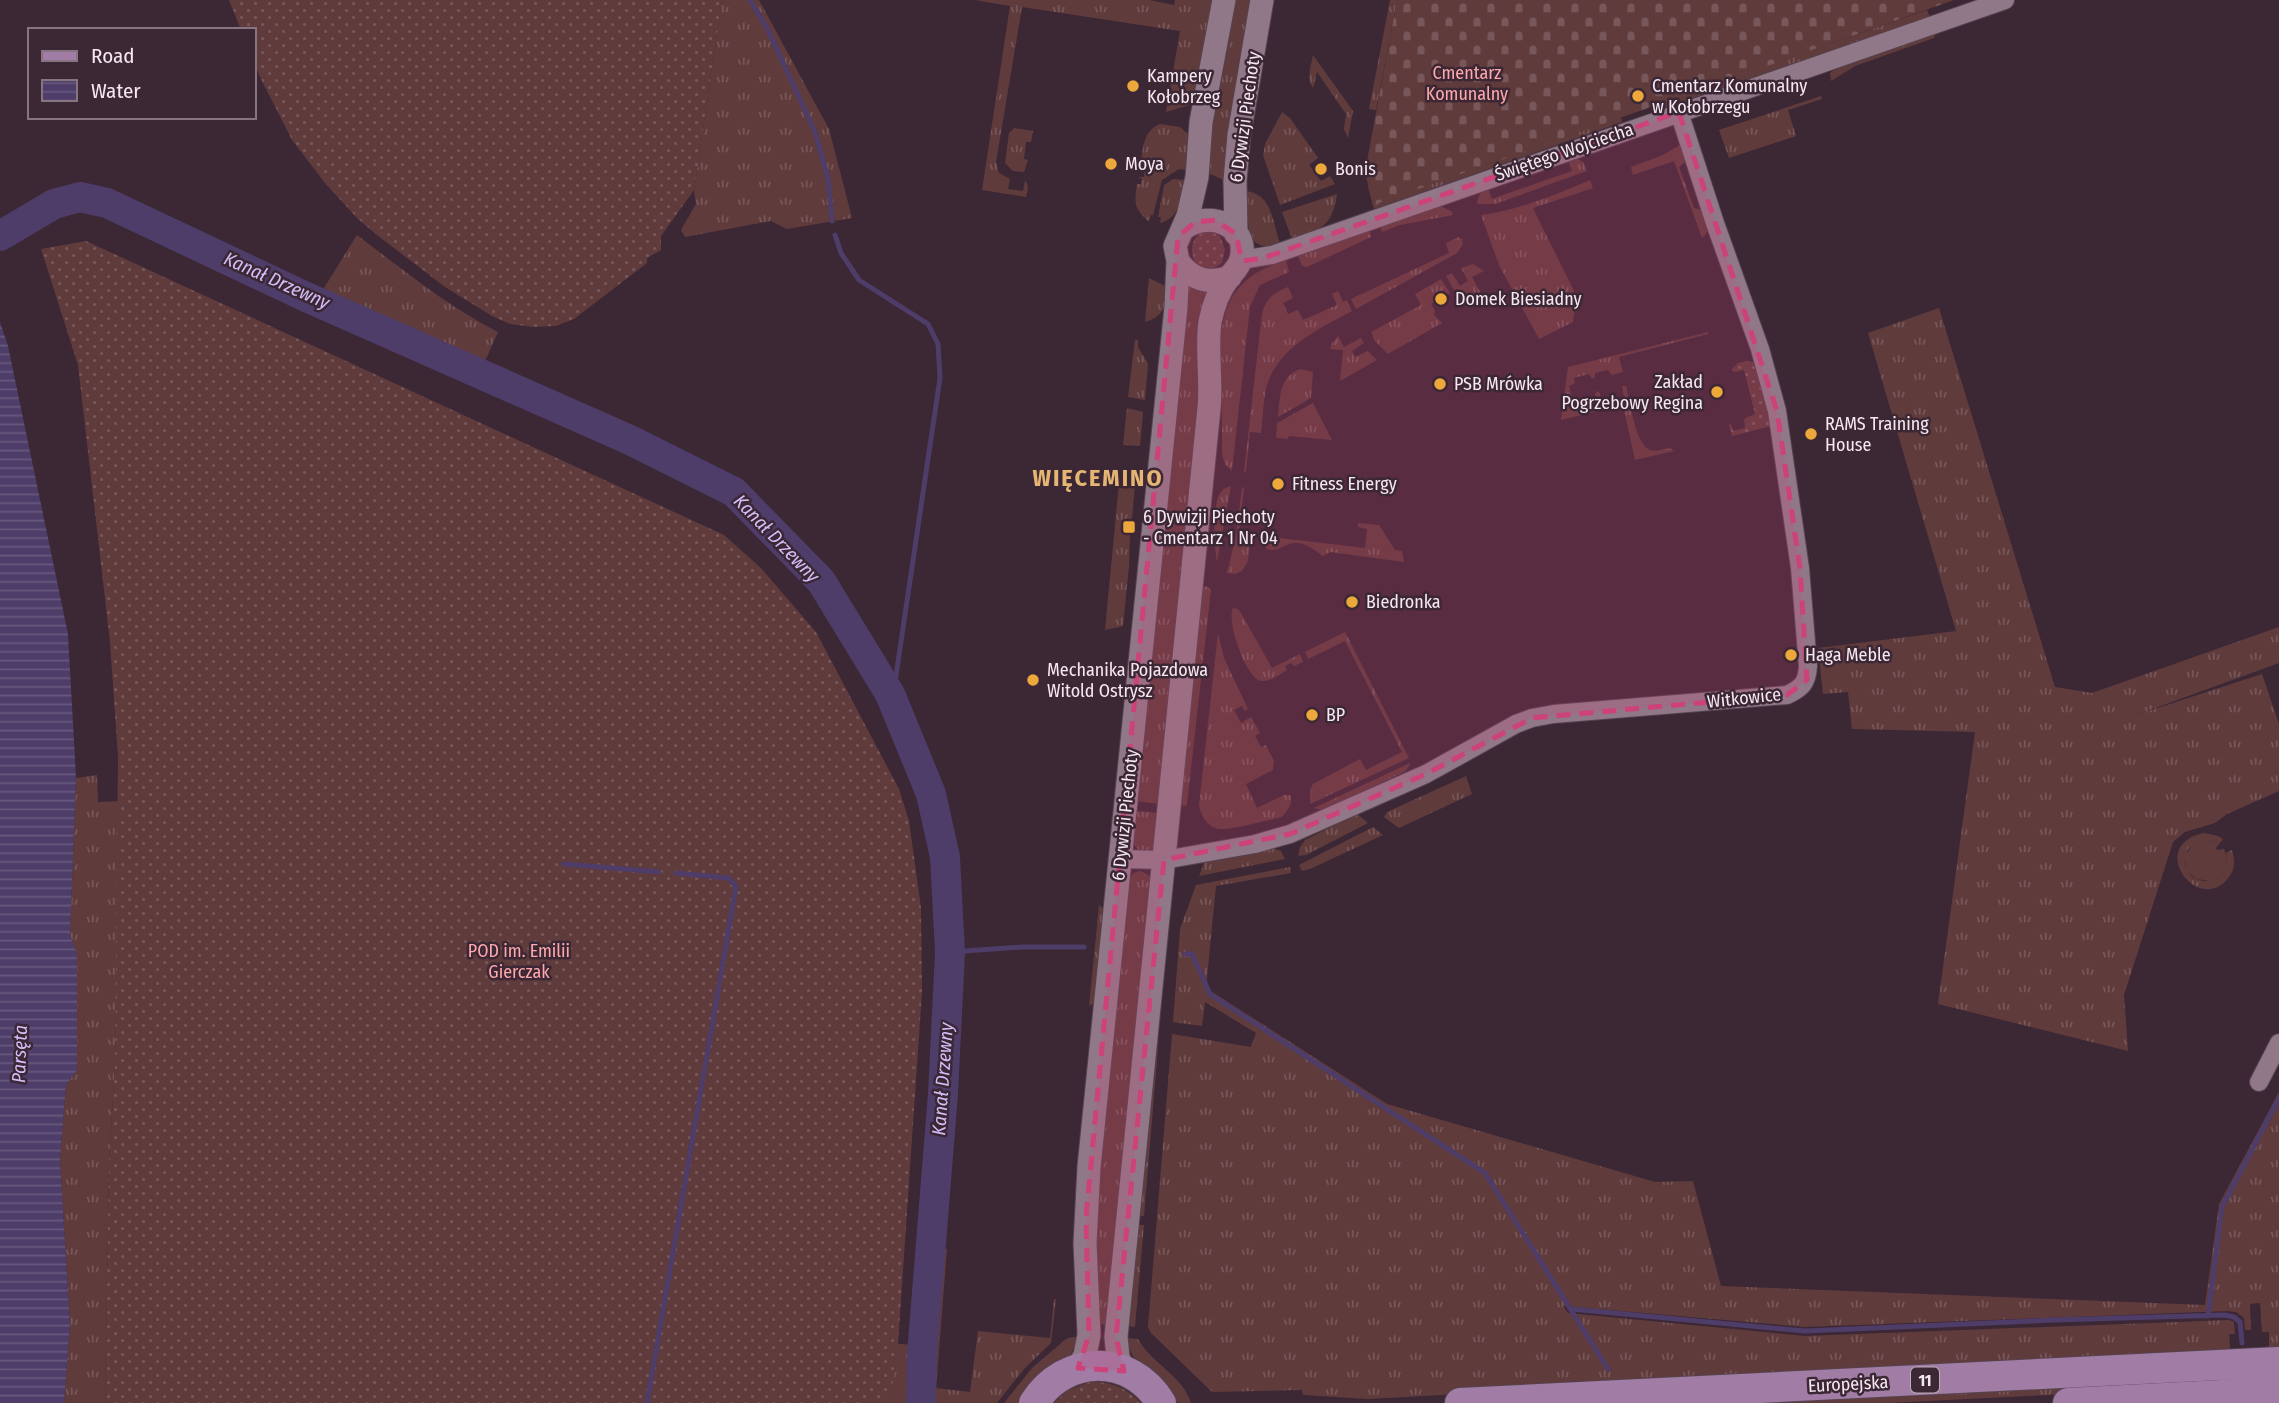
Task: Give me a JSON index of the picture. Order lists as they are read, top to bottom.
{
  "streets": {
    "main road": ["11", "Europejska"],
    "street": ["6 Dywizji Piechoty", "Świętego Wojciecha", "Witkowice"]
  },
  "crossings": [
    ["6 Dywizji Piechoty", "Świętego Wojciecha"],
    ["Świętego Wojciecha", "Witkowice"]
  ],
  "districts": ["WIĘCEMINO"],
  "water": ["Kanał Drzewny", "Parsęta"],
  "parks": ["Cmentarz Komunalny", "POD im. Emilii Gierczak"],
  "places": {
    "other": [
      "Kampery Kołobrzeg",
      "Cmentarz Komunalny w Kołobrzegu",
      "Moya",
      "Bonis",
      "Domek Biesiadny",
      "PSB Mrówka",
      "Zakład Pogrzebowy Regina",
      "RAMS Training House",
      "Fitness Energy",
      "Biedronka",
      "Haga Meble",
      "Mechanika Pojazdowa Witold Ostrysz",
      "BP"
    ],
    "transit": ["6 Dywizji Piechoty - Cmentarz 1 Nr 04"]
  },
  "legend": ["Road", "Water"]
}
